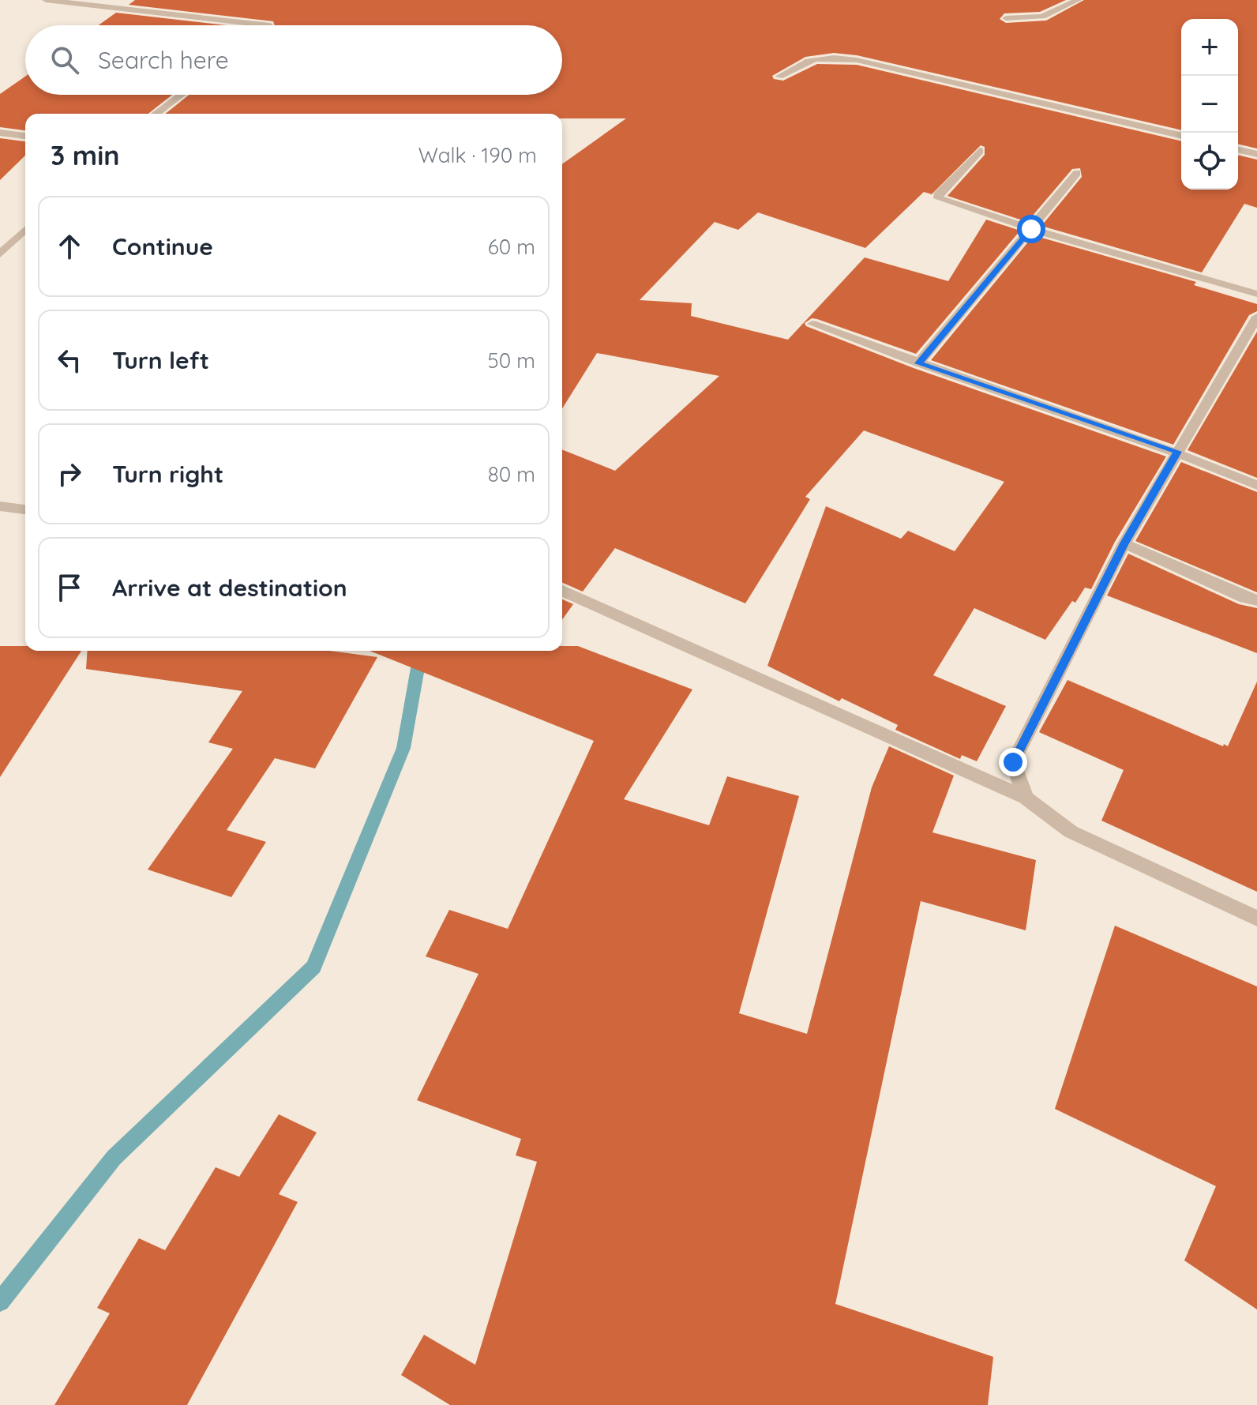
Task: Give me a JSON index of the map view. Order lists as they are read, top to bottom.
{
  "page": {
    "map_buttons": ["+", "−"],
    "search": "Search here",
    "heading": ["3 min", "Walk · 190 m"],
    "list": [
      ["Continue", "60 m"],
      ["Turn left", "50 m"],
      ["Turn right", "80 m"],
      "Arrive at destination"
    ]
  }
}
